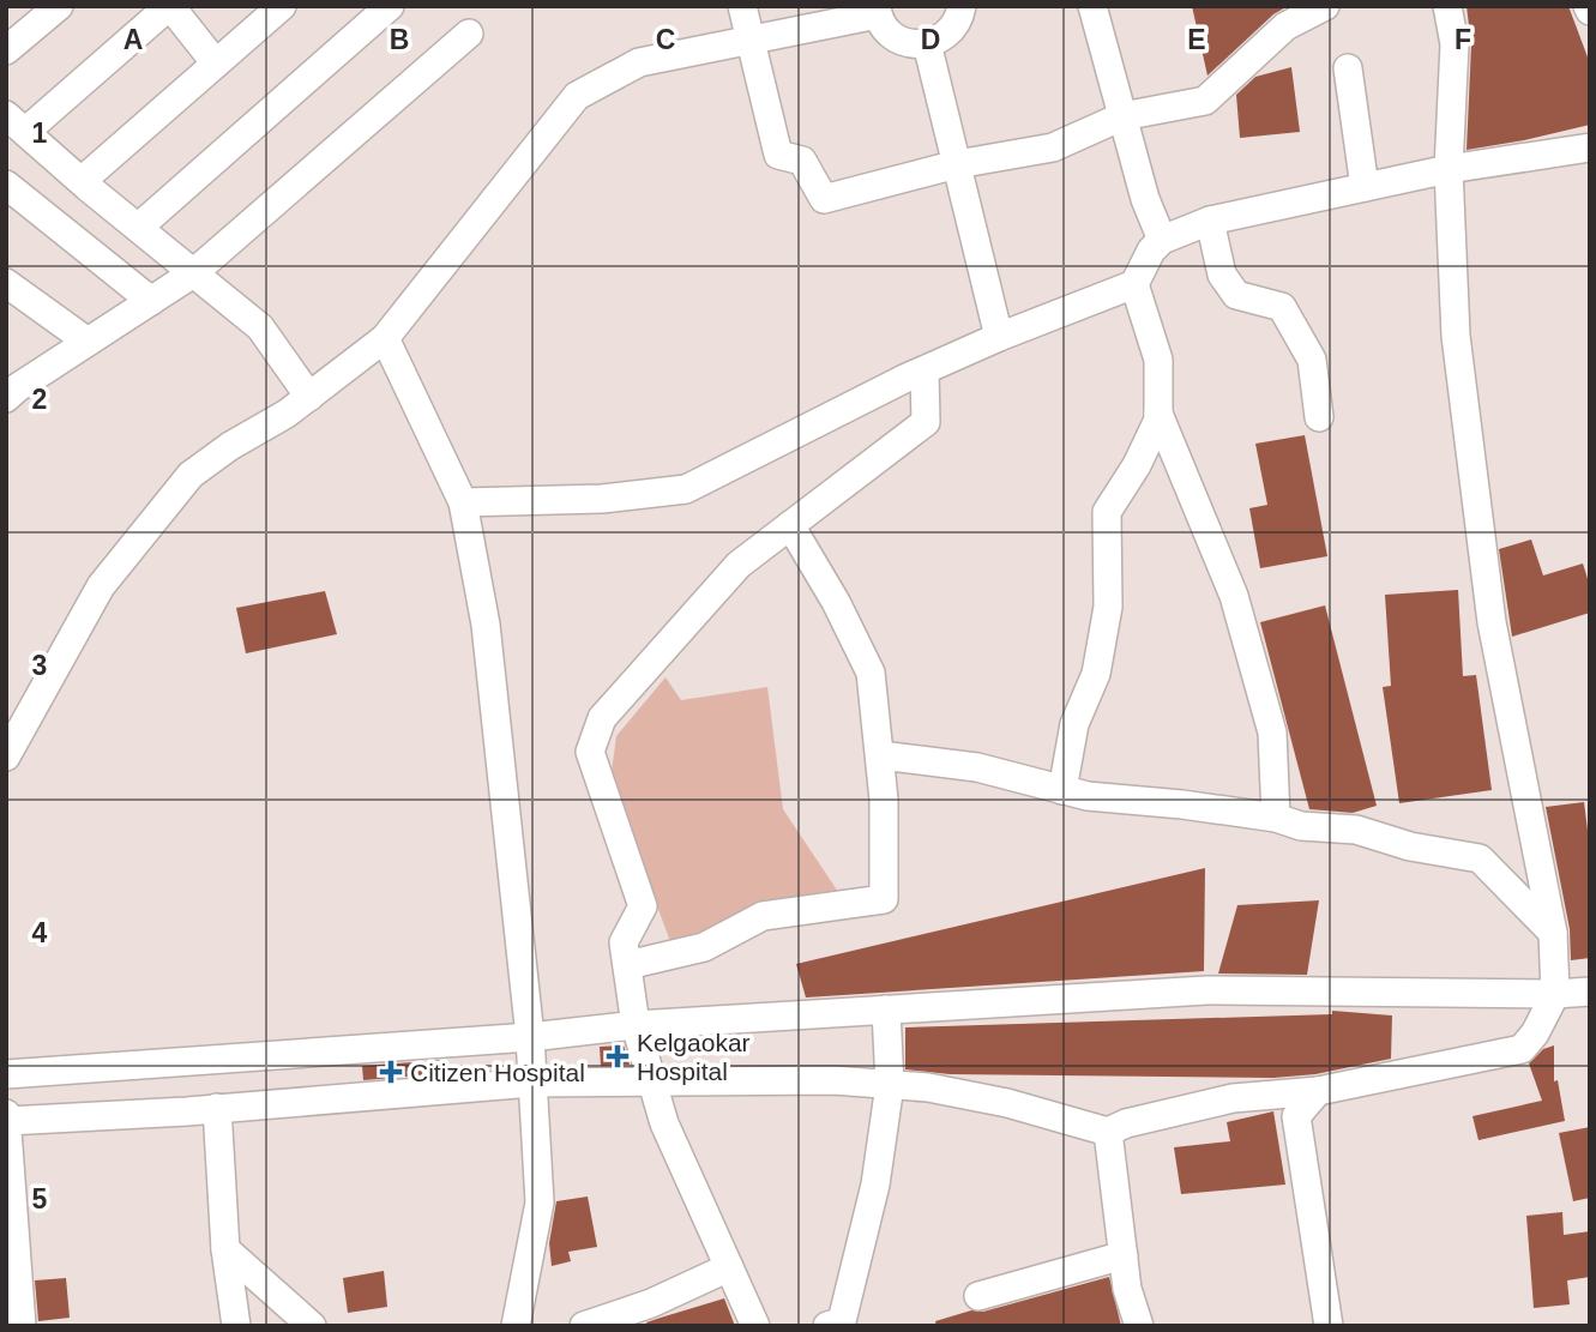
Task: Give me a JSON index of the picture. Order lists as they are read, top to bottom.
{
  "places": {
    "health": ["Kelgaokar Hospital", "Citizen Hospital"]
  },
  "grid": {
    "columns": [
      "A",
      "B",
      "C",
      "D",
      "E",
      "F"
    ],
    "rows": [
      "1",
      "2",
      "3",
      "4",
      "5"
    ]
  }
}
